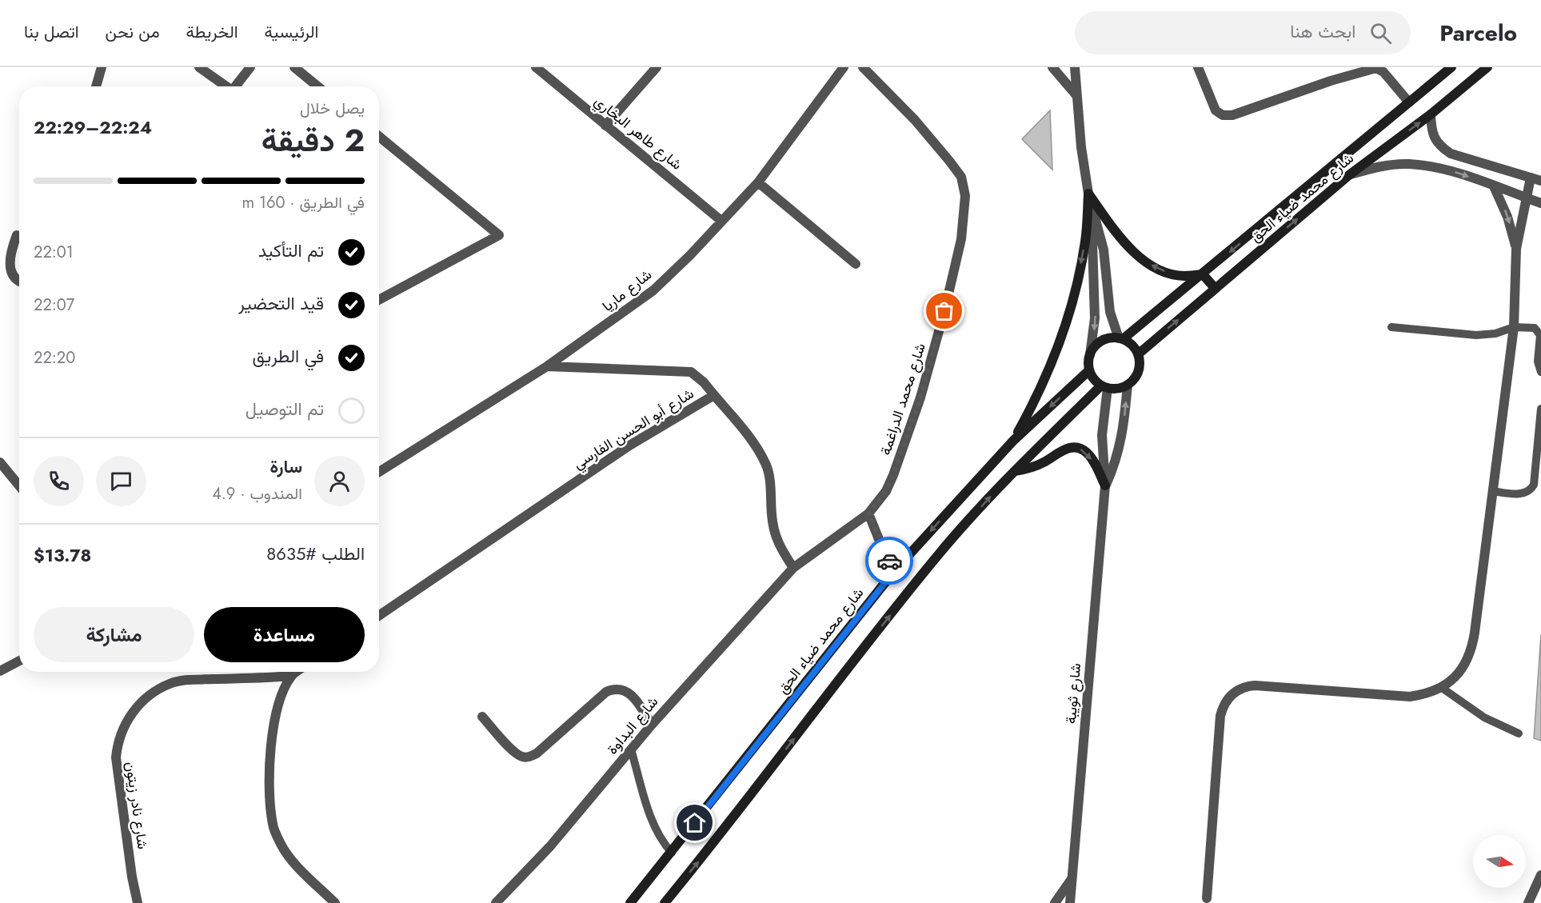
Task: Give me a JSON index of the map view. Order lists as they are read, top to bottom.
{
  "streets": {
    "main road": ["شارع محمد ضياء الحق"],
    "street": [
      "شارع طاهر البخاري",
      "شارع ماريا",
      "شارع محمد الدراغمة",
      "شارع أبو الحسن الفارسي",
      "شارع ثويبة",
      "شارع البداوة",
      "شارع نادر زيتون"
    ]
  },
  "crossings": [
    ["شارع طاهر البخاري", "شارع ماريا"],
    ["شارع محمد ضياء الحق", "شارع ثويبة"],
    ["شارع أبو الحسن الفارسي", "شارع البداوة"]
  ],
  "north": "right",
  "page": {
    "header": "Parcelo",
    "search": "ابحث هنا",
    "nav": [
      "الرئيسية",
      "الخريطة",
      "من نحن",
      "اتصل بنا"
    ],
    "heading": ["2 دقيقة", "يصل خلال", "22:24–22:29"],
    "panel": [
      "سارة",
      "المندوب · 4.9",
      "الطلب #8635",
      "$13.78"
    ],
    "bar": "في الطريق · 160 m",
    "list": [
      ["تم التأكيد", "22:01"],
      ["قيد التحضير", "22:07"],
      ["في الطريق", "22:20"],
      "تم التوصيل"
    ],
    "buttons": ["مساعدة", "مشاركة"]
  }
}
